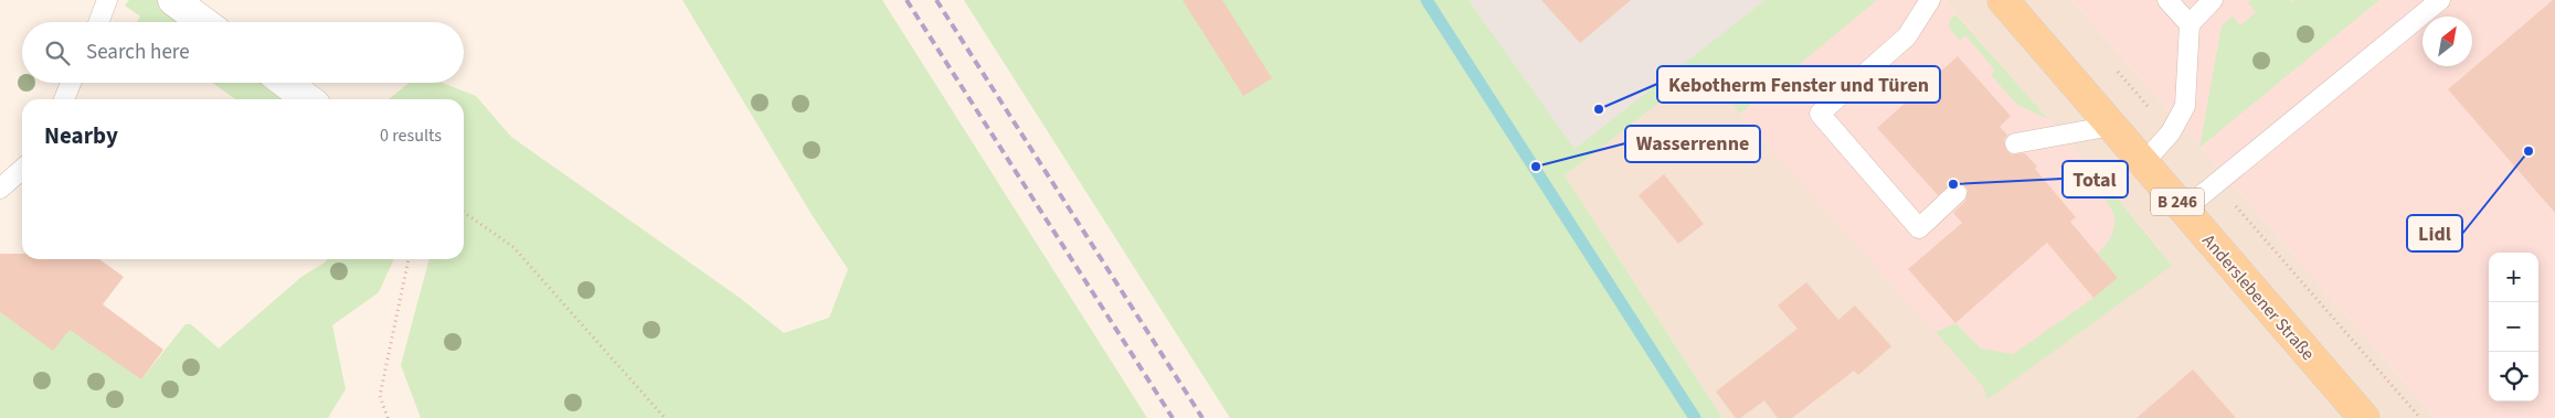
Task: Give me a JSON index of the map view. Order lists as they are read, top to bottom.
{
  "streets": {
    "main road": ["B 246", "Anderslebener Straße"]
  },
  "places": [
    "Kebotherm Fenster und Türen",
    "Lidl",
    "Wasserrenne",
    "Total"
  ],
  "north": "top right",
  "page": {
    "search": "Search here",
    "heading": ["Nearby", "0 results"],
    "map_buttons": ["+", "−"]
  }
}
